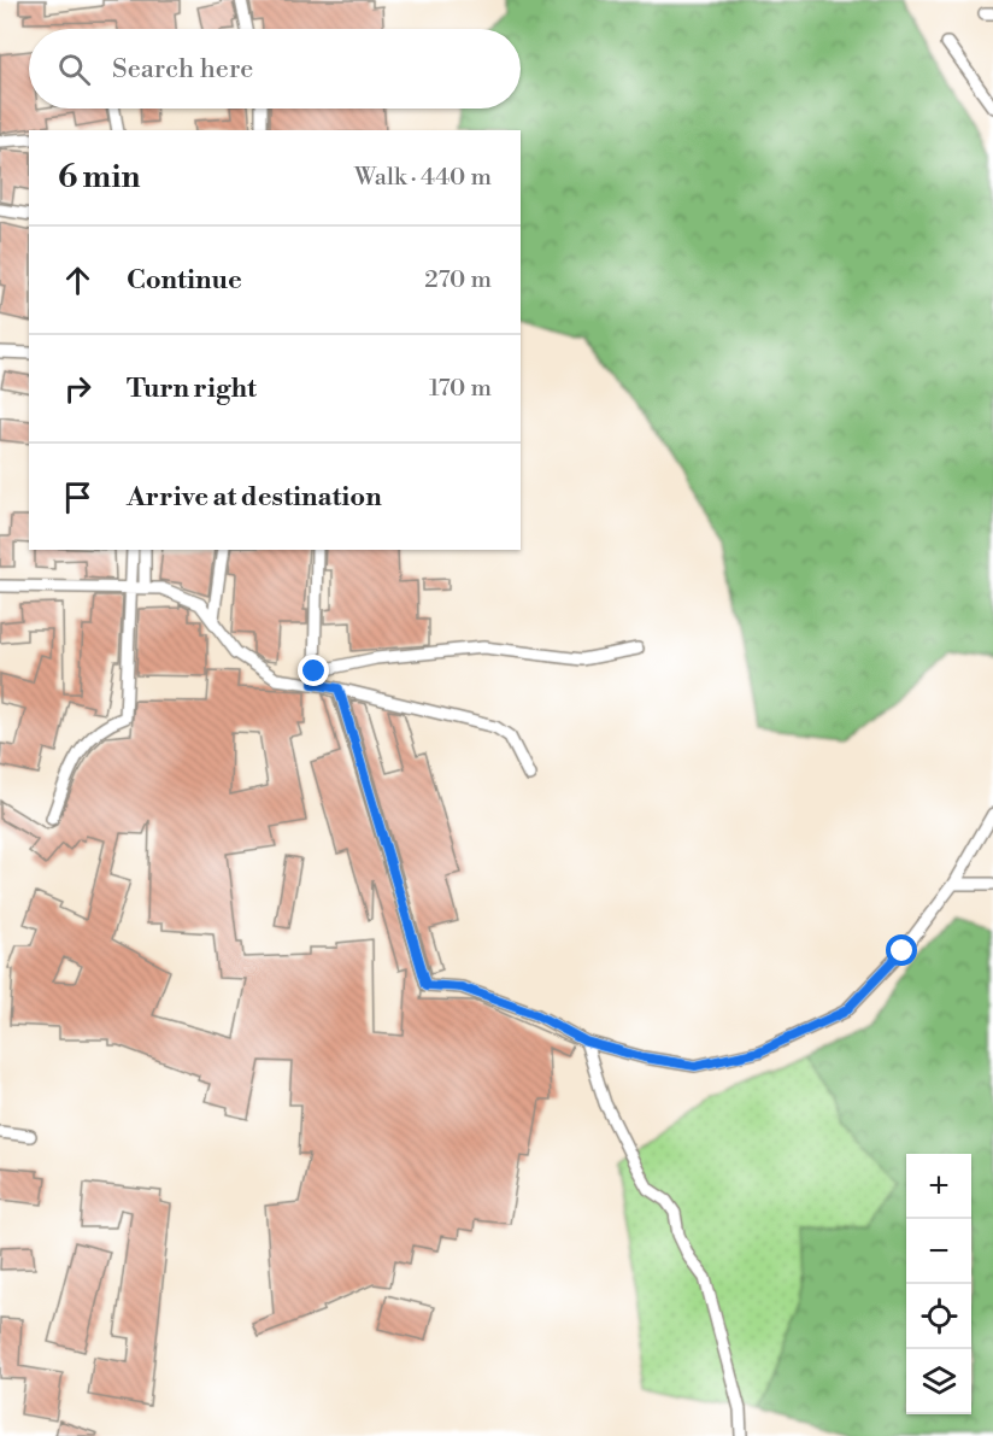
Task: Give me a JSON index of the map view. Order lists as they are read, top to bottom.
{
  "page": {
    "search": "Search here",
    "heading": ["6 min", "Walk · 440 m"],
    "list": [
      ["Continue", "270 m"],
      ["Turn right", "170 m"],
      "Arrive at destination"
    ],
    "map_buttons": ["+", "−"]
  }
}
